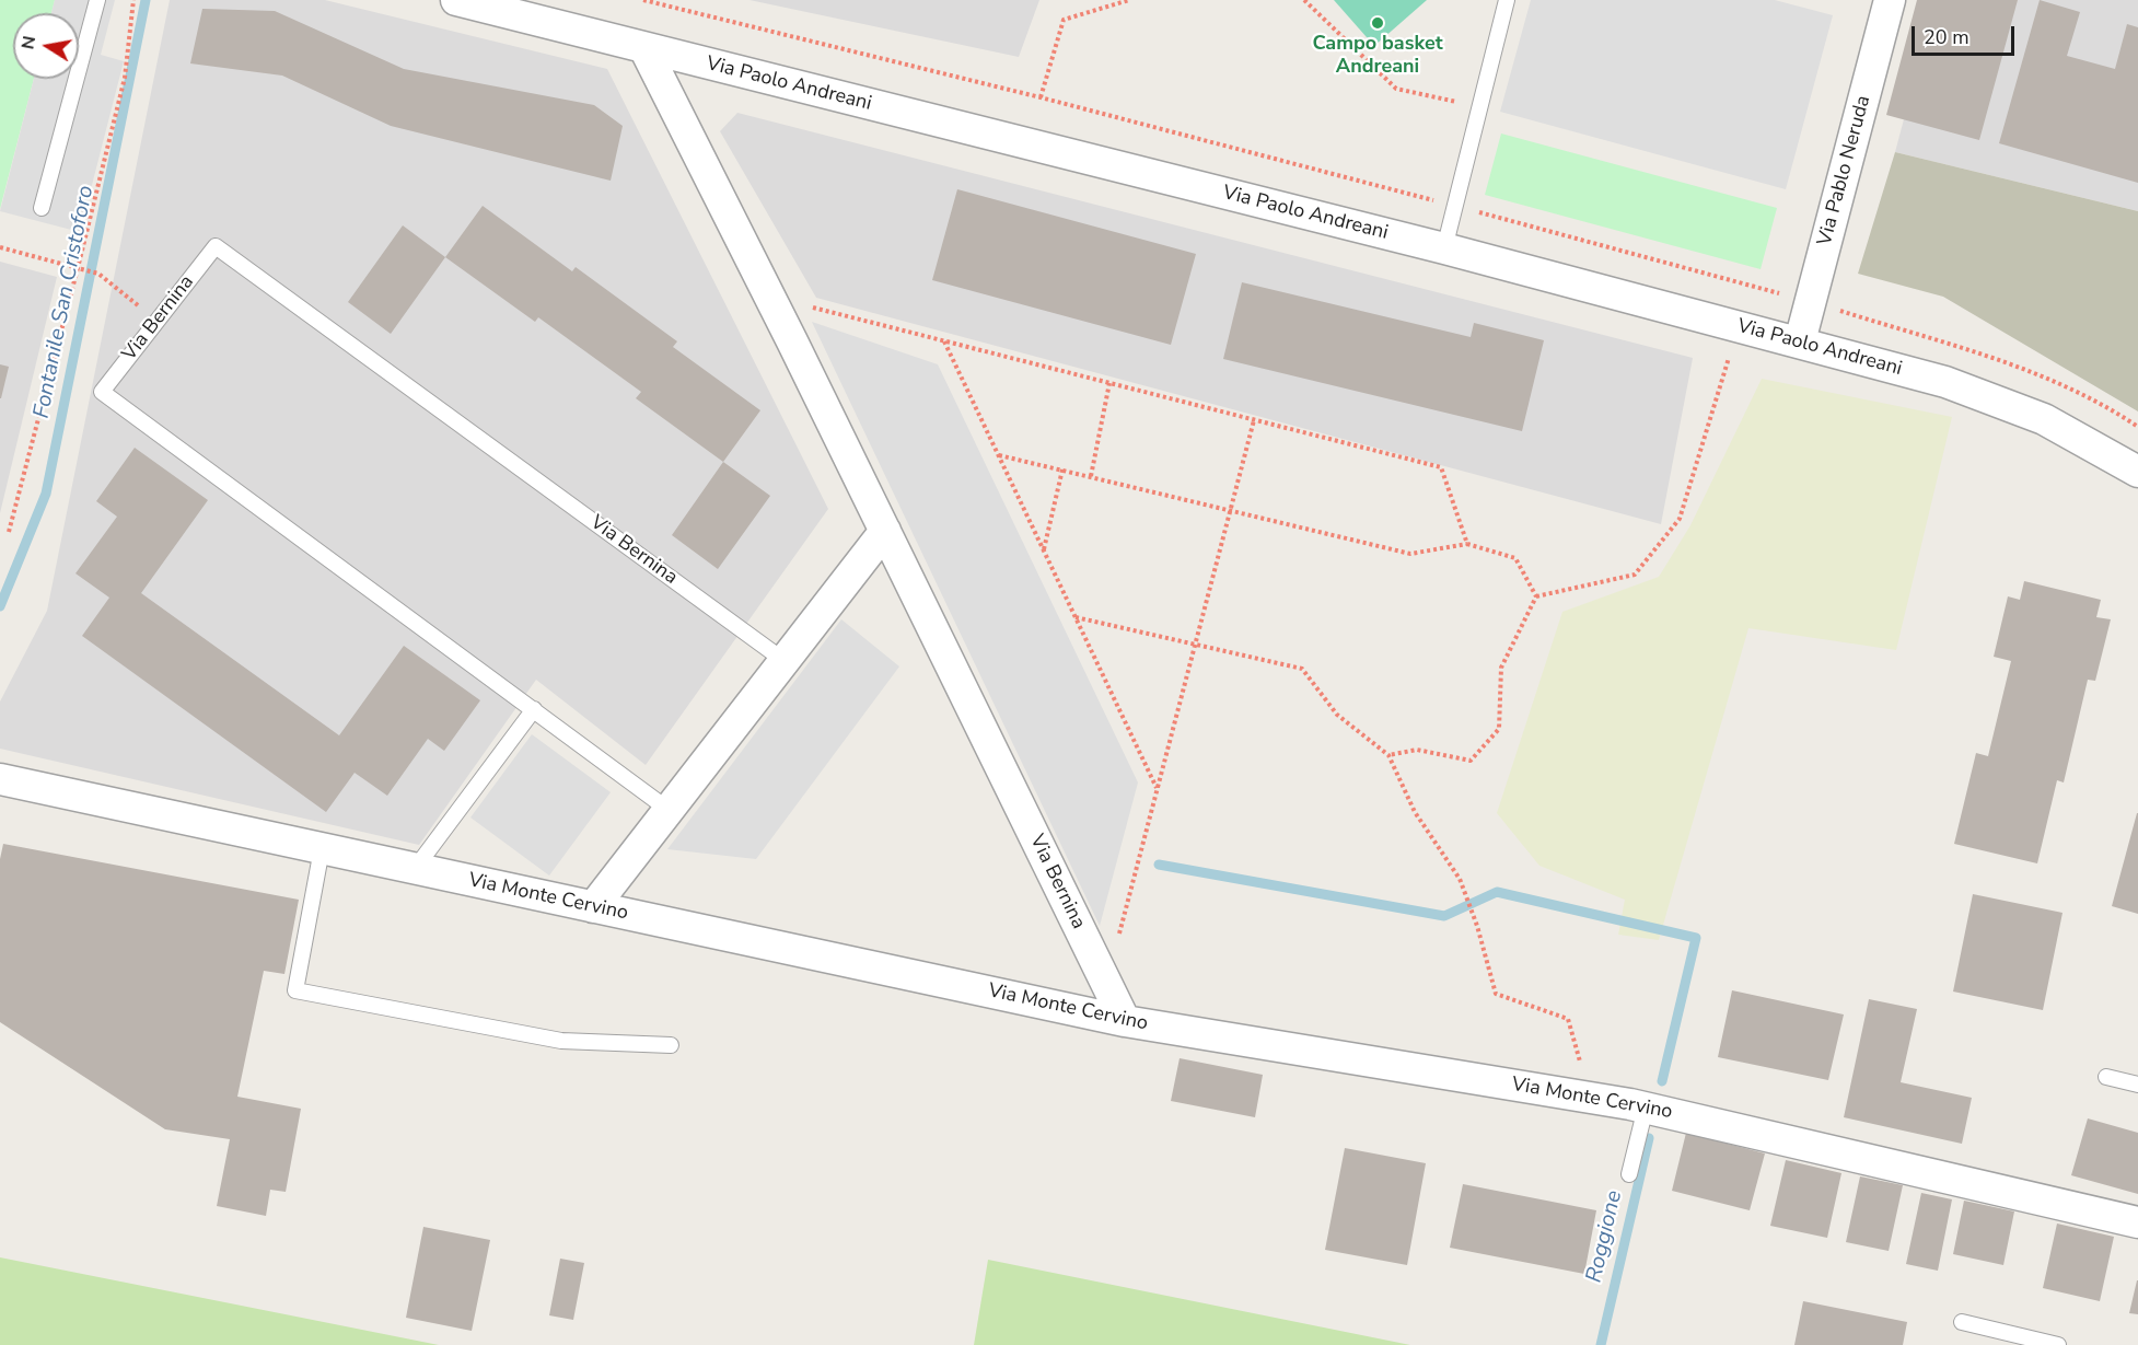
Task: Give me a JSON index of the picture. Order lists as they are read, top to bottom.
{
  "streets": {
    "street": [
      "Via Paolo Andreani",
      "Via Pablo Neruda",
      "Via Bernina",
      "Via Monte Cervino"
    ]
  },
  "crossings": [
    ["Via Paolo Andreani", "Via Pablo Neruda"],
    ["Via Paolo Andreani", "Via Bernina"],
    ["Via Bernina", "Via Monte Cervino"]
  ],
  "water": ["Fontanile San Cristoforo", "Roggione"],
  "places": ["Campo basket Andreani"],
  "scale_bar": "20 m",
  "north": "left"
}
